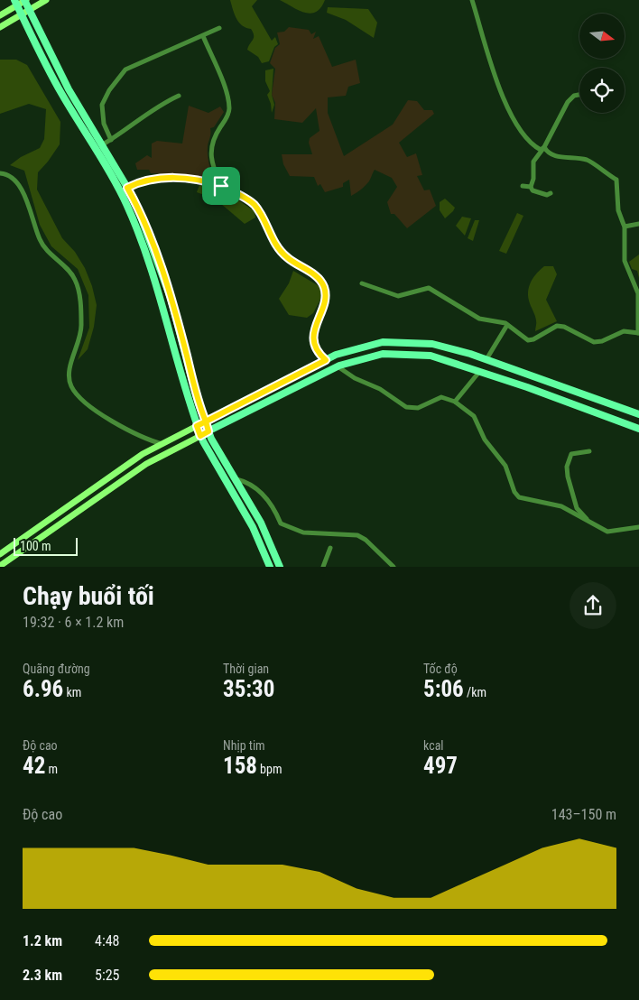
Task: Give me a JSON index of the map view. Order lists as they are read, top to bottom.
{
  "scale_bar": "100 m",
  "north": "right",
  "page": {
    "scale": "100 m",
    "heading": ["Chạy buổi tối", "19:32 · 6 × 1.2 km"],
    "stats": [
      ["Quãng đường", "6.96 km"],
      ["Thời gian", "35:30"],
      ["Tốc độ", "5:06 /km"],
      ["Độ cao", "42 m"],
      ["Nhịp tim", "158 bpm"],
      ["kcal", "497"]
    ],
    "chart": ["Độ cao", "143–150 m"],
    "list": [
      {
        "name": "1.2 km",
        "note": "4:48"
      },
      {
        "name": "2.3 km",
        "note": "5:25"
      }
    ]
  }
}
